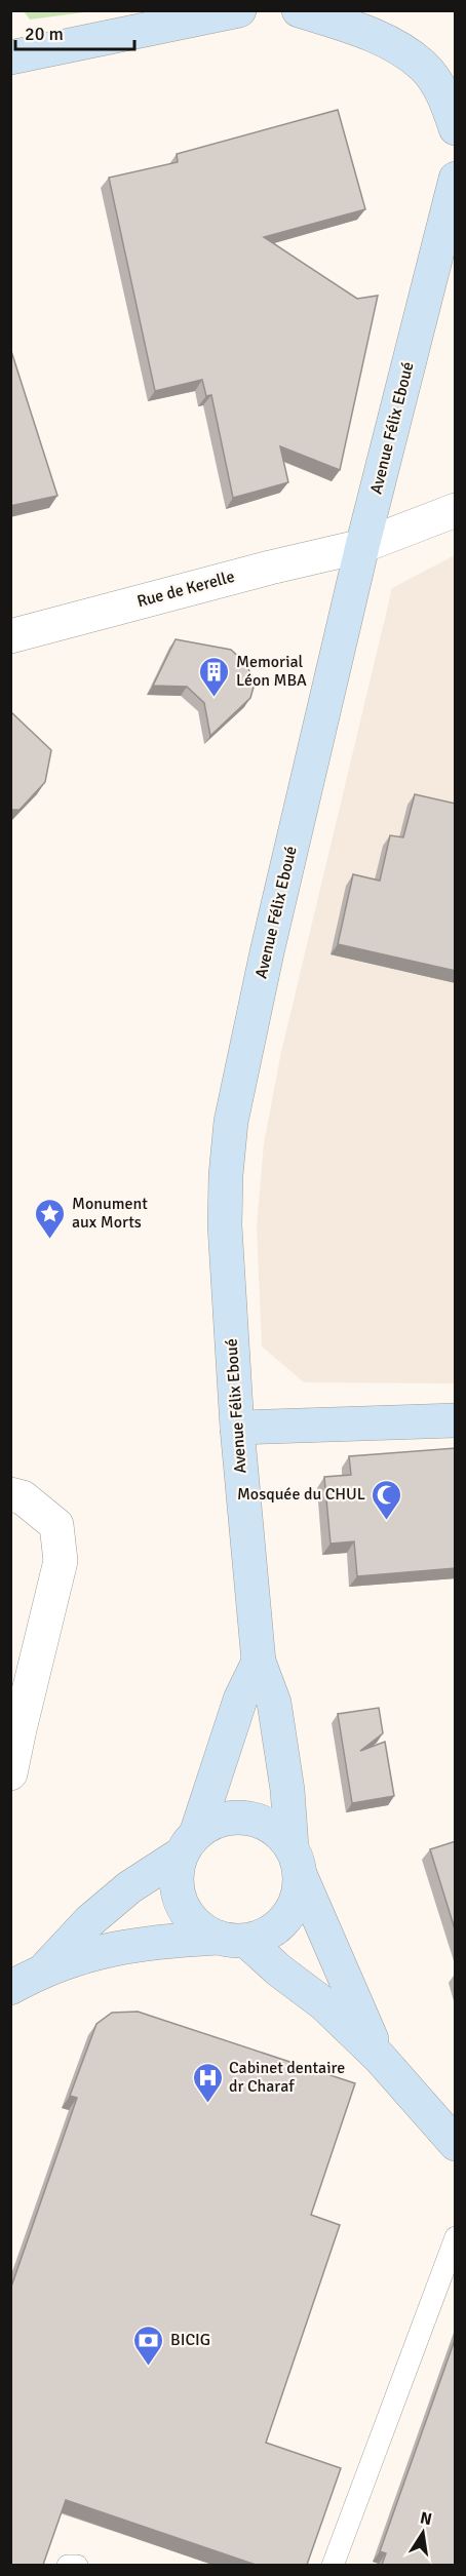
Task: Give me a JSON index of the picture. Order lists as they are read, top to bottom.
{
  "streets": {
    "main road": ["Avenue Félix Eboué"],
    "street": ["Rue de Kerelle"]
  },
  "crossings": [
    ["Avenue Félix Eboué", "Rue de Kerelle"]
  ],
  "places": {
    "building": ["Memorial Léon MBA"],
    "place": ["Monument aux Morts"],
    "mosque": ["Mosquée du CHUL"],
    "hospital": ["Cabinet dentaire dr Charaf"],
    "bank": ["BICIG"]
  },
  "scale_bar": "20 m",
  "north": "top"
}
